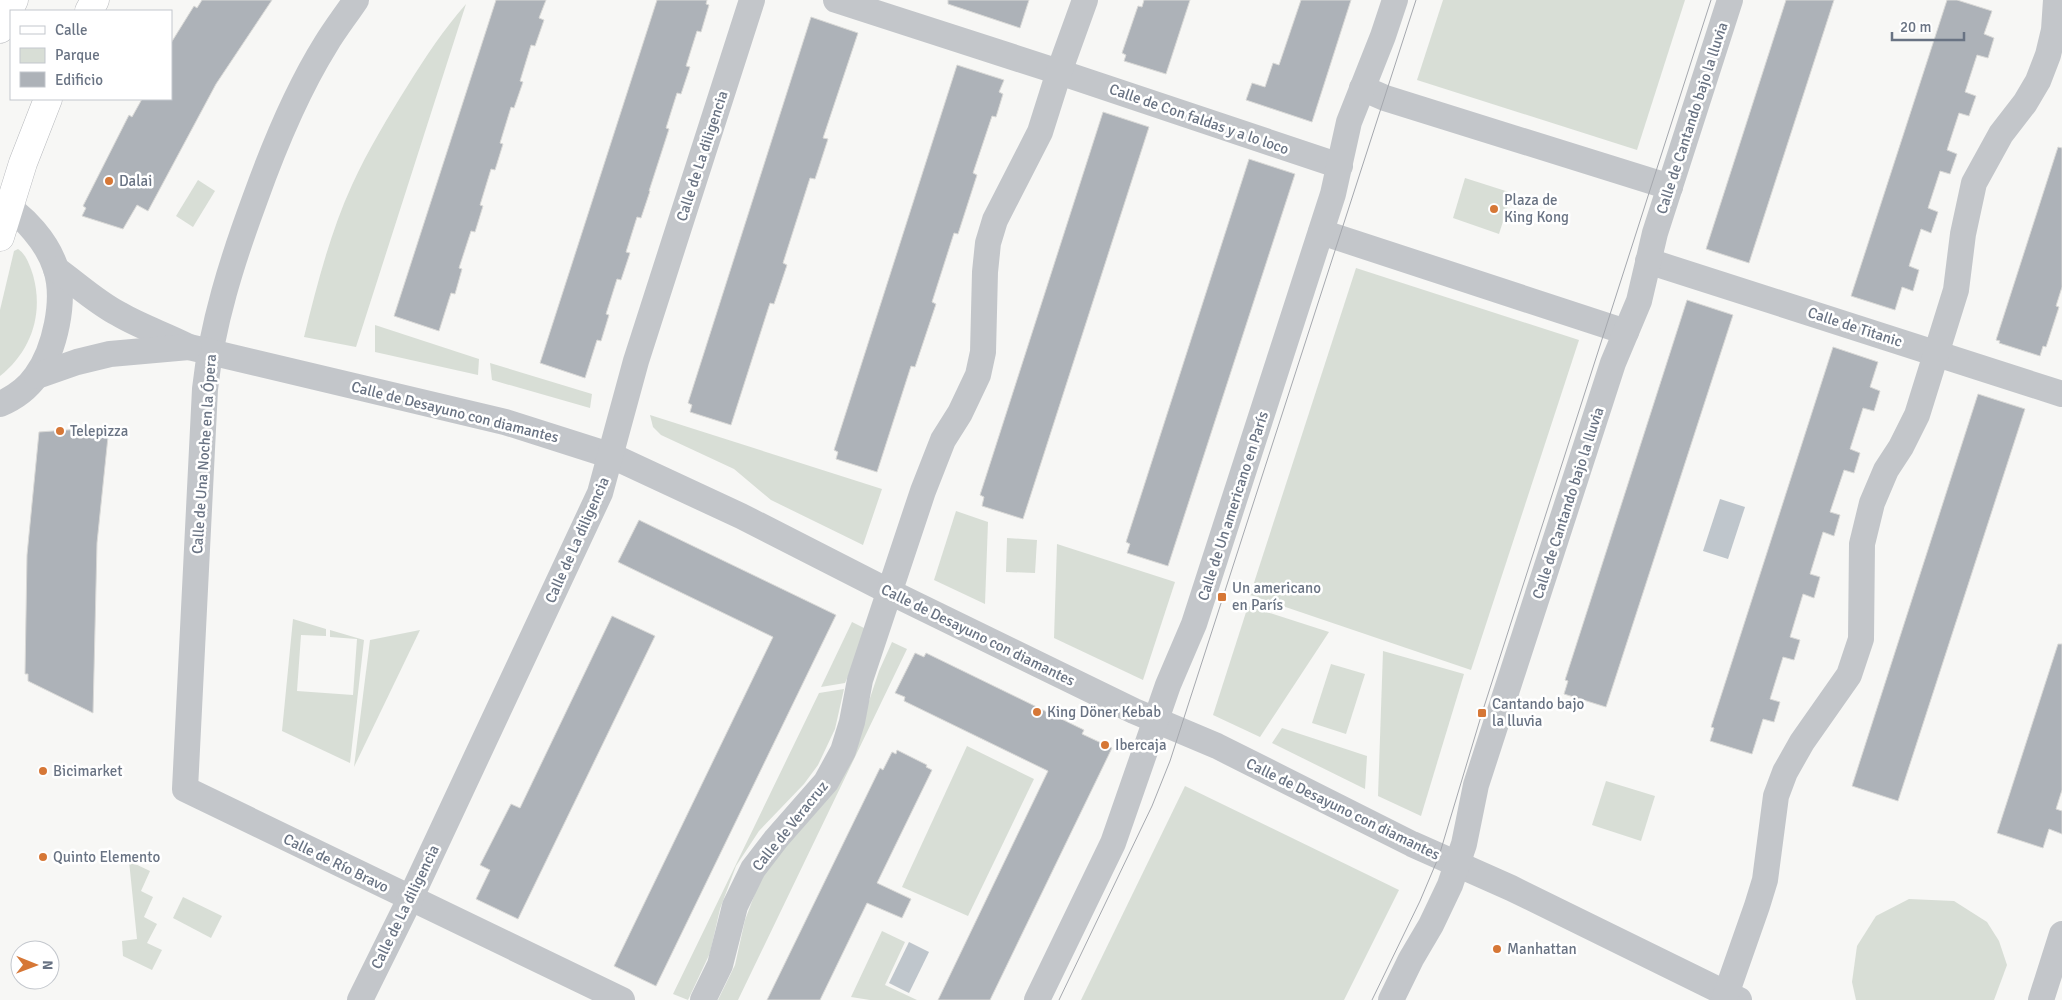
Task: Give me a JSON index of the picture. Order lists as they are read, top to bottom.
{
  "streets": {
    "street": [
      "Calle de Cantando bajo la lluvia",
      "Calle de Con faldas y a lo loco",
      "Calle de La diligencia",
      "Calle de Titanic",
      "Calle de Desayuno con diamantes",
      "Calle de Una Noche en la Ópera",
      "Calle de Un americano en París",
      "Calle de Veracruz",
      "Calle de Río Bravo"
    ]
  },
  "crossings": [
    ["Calle de Cantando bajo la lluvia", "Calle de Titanic"],
    ["Calle de Cantando bajo la lluvia", "Calle de Desayuno con diamantes"],
    ["Calle de Con faldas y a lo loco", "Calle de Un americano en París"],
    ["Calle de Con faldas y a lo loco", "Calle de Veracruz"],
    ["Calle de La diligencia", "Calle de Desayuno con diamantes"],
    ["Calle de La diligencia", "Calle de Río Bravo"],
    ["Calle de Desayuno con diamantes", "Calle de Una Noche en la Ópera"],
    ["Calle de Desayuno con diamantes", "Calle de Un americano en París"],
    ["Calle de Desayuno con diamantes", "Calle de Veracruz"],
    ["Calle de Una Noche en la Ópera", "Calle de Río Bravo"]
  ],
  "places": {
    "other": [
      "Dalai",
      "Plaza de King Kong",
      "Telepizza",
      "King Döner Kebab",
      "Ibercaja",
      "Bicimarket",
      "Quinto Elemento",
      "Manhattan"
    ],
    "transit": ["Un americano en París", "Cantando bajo la lluvia"]
  },
  "legend": ["Calle", "Parque", "Edificio"],
  "scale_bar": "20 m",
  "north": "right"
}
